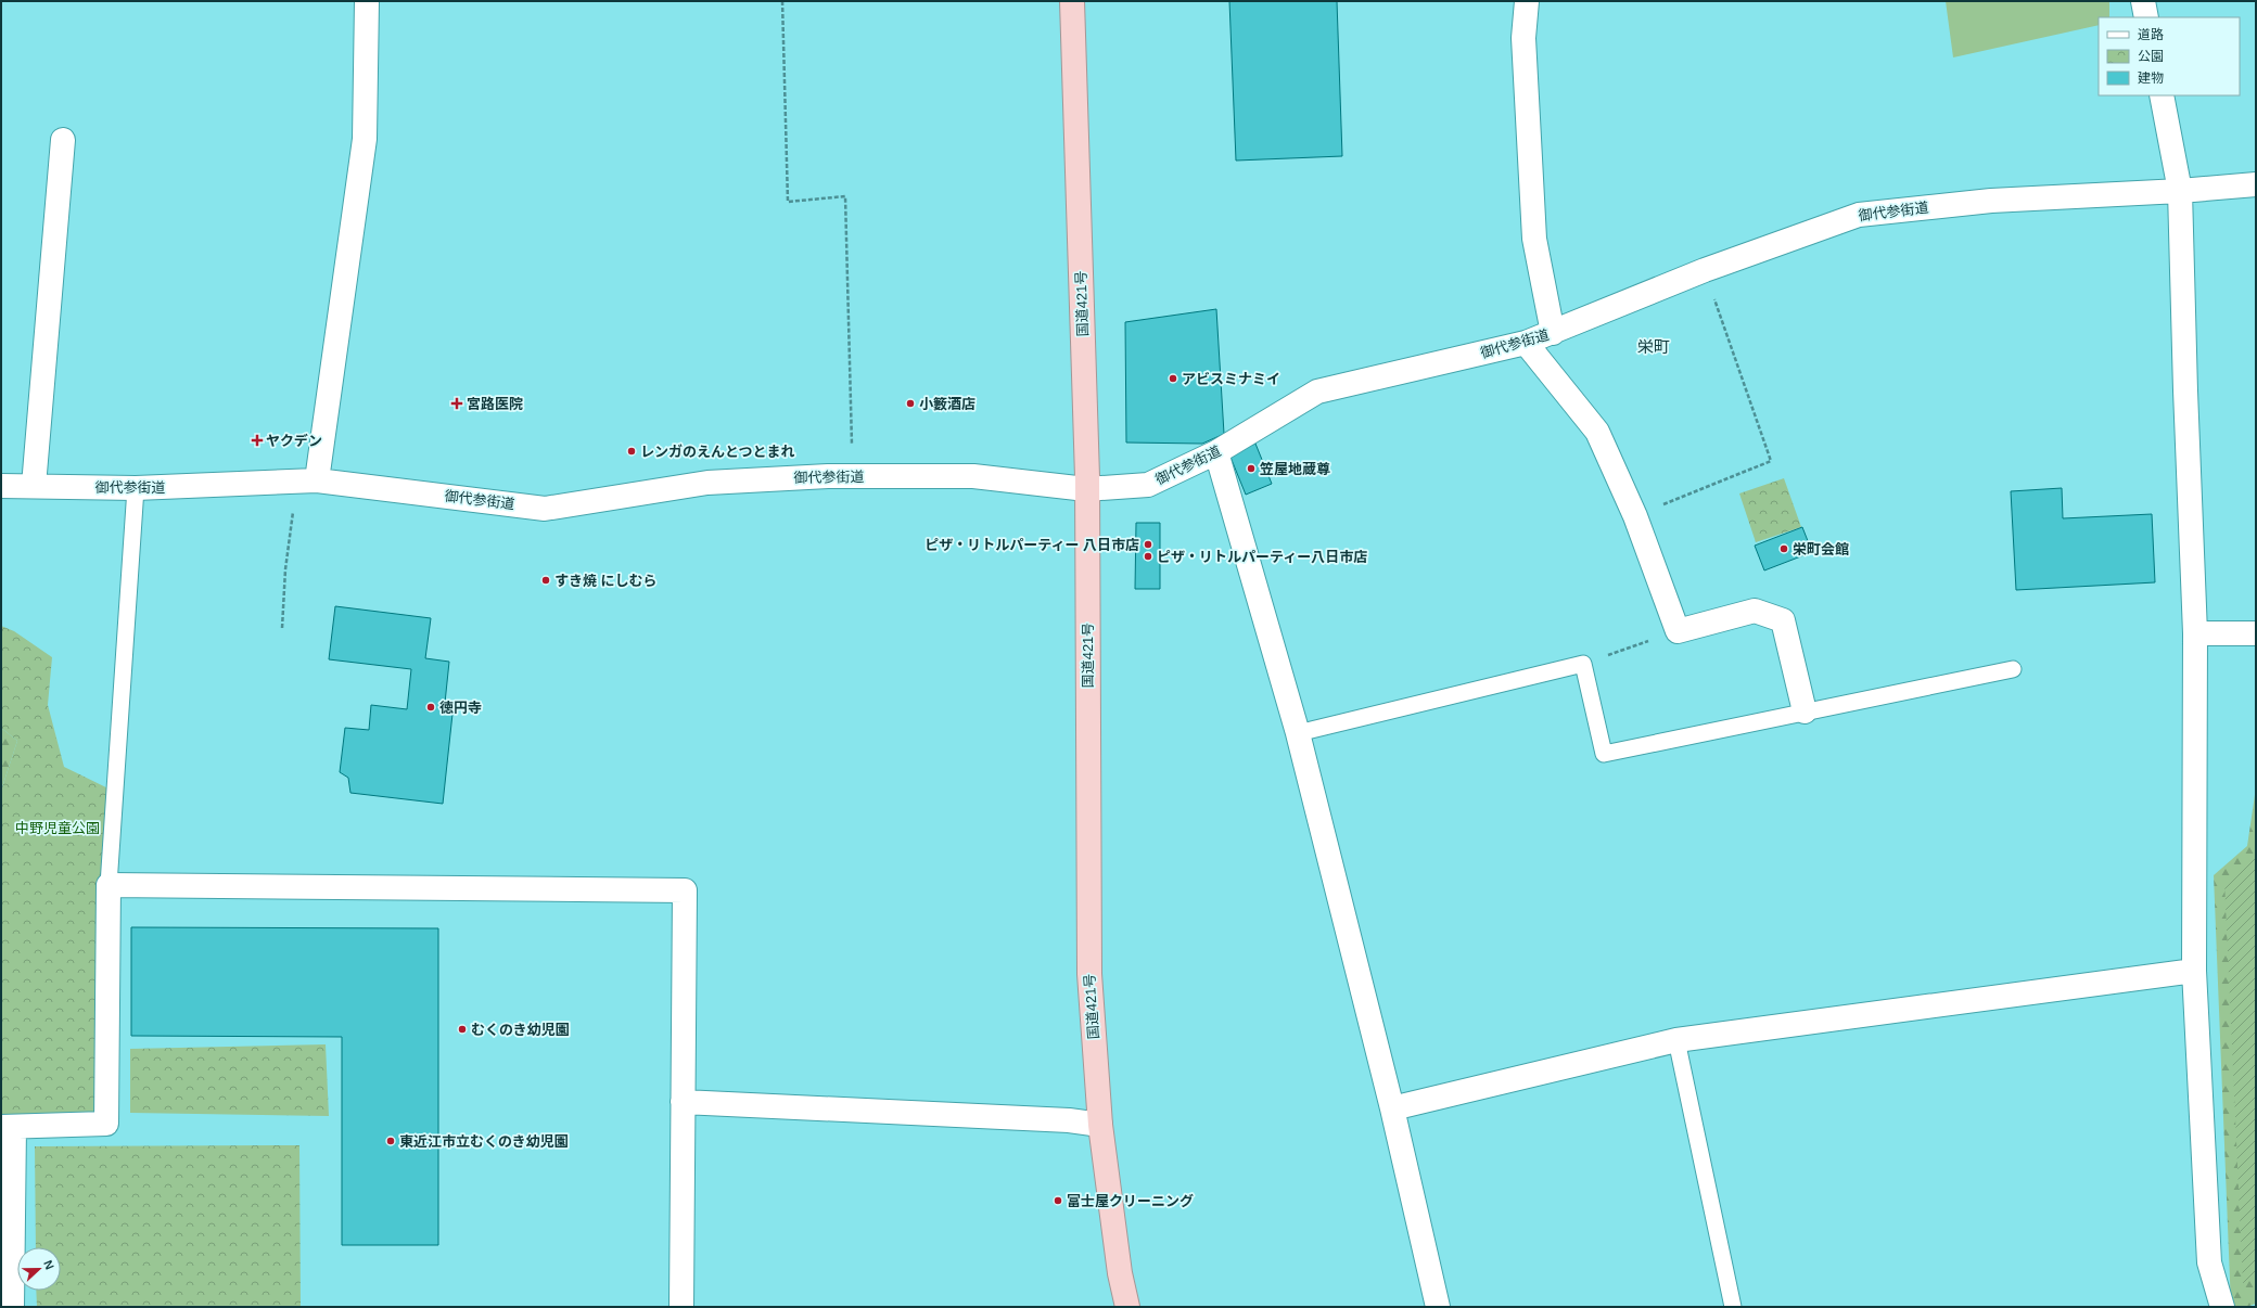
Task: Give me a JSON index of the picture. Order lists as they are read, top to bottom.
{
  "streets": {
    "highway": ["国道421号"],
    "street": ["御代参街道"]
  },
  "crossings": [
    ["御代参街道", "国道421号"]
  ],
  "districts": ["栄町"],
  "parks": ["中野児童公園"],
  "places": {
    "other": [
      "アビスミナミイ",
      "小籔酒店",
      "レンガのえんとつとまれ",
      "笠屋地蔵尊",
      "ピザ・リトルパーティー 八日市店",
      "栄町会館",
      "ピザ・リトルパーティー八日市店",
      "すき焼 にしむら",
      "徳円寺",
      "むくのき幼児園",
      "東近江市立むくのき幼児園",
      "富士屋クリーニング"
    ],
    "health": ["宮路医院", "ヤクデン"]
  },
  "legend": ["道路", "公園", "建物"],
  "north": "right"
}
